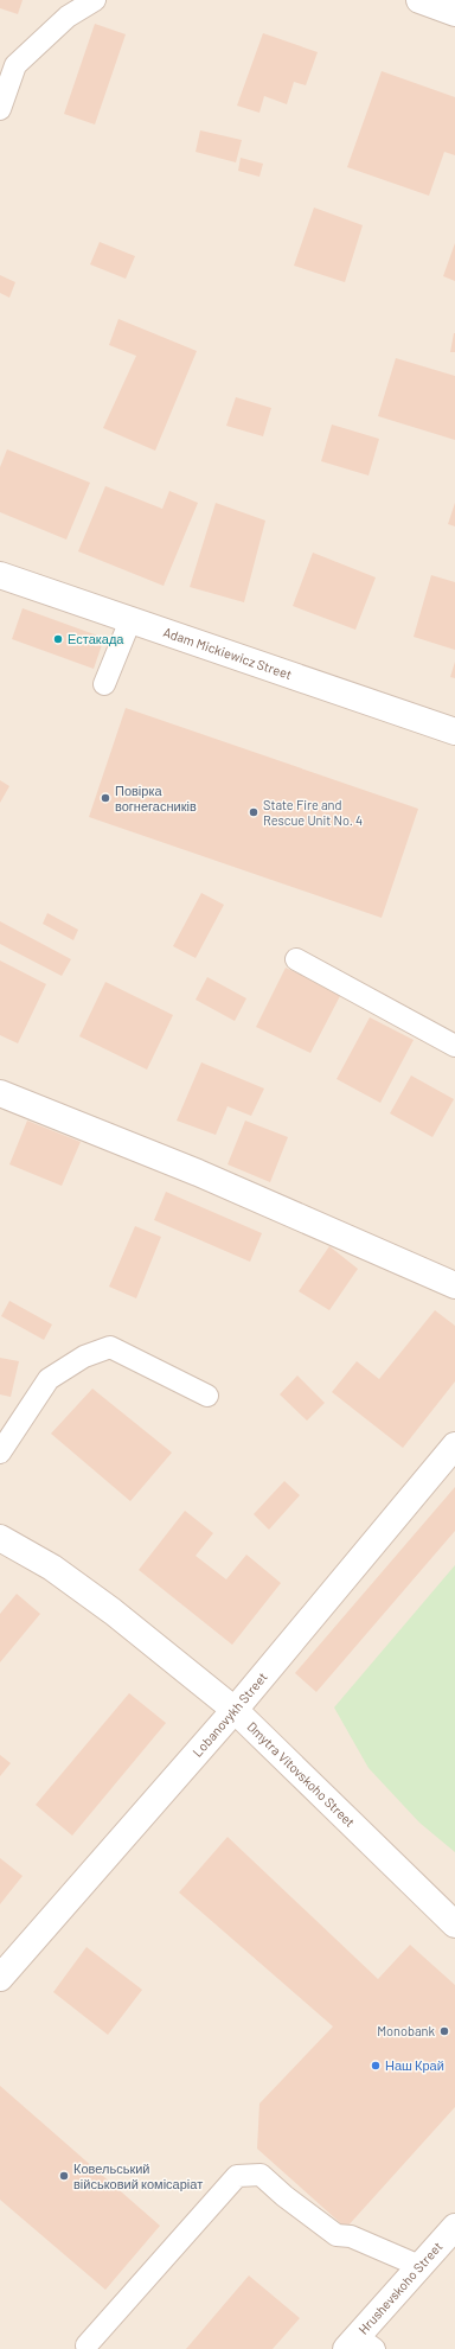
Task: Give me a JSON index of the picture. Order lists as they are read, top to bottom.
{
  "streets": {
    "street": [
      "Adam Mickiewicz Street",
      "Lobanovykh Street",
      "Dmytra Vitovskoho Street",
      "Hrushevskoho Street"
    ]
  },
  "crossings": [
    ["Lobanovykh Street", "Dmytra Vitovskoho Street"]
  ],
  "places": [
    "Естакада",
    "Повірка вогнегасників",
    "State Fire and Rescue Unit No. 4",
    "Monobank",
    "Наш Край",
    "Ковельський військовий комісаріат"
  ]
}
